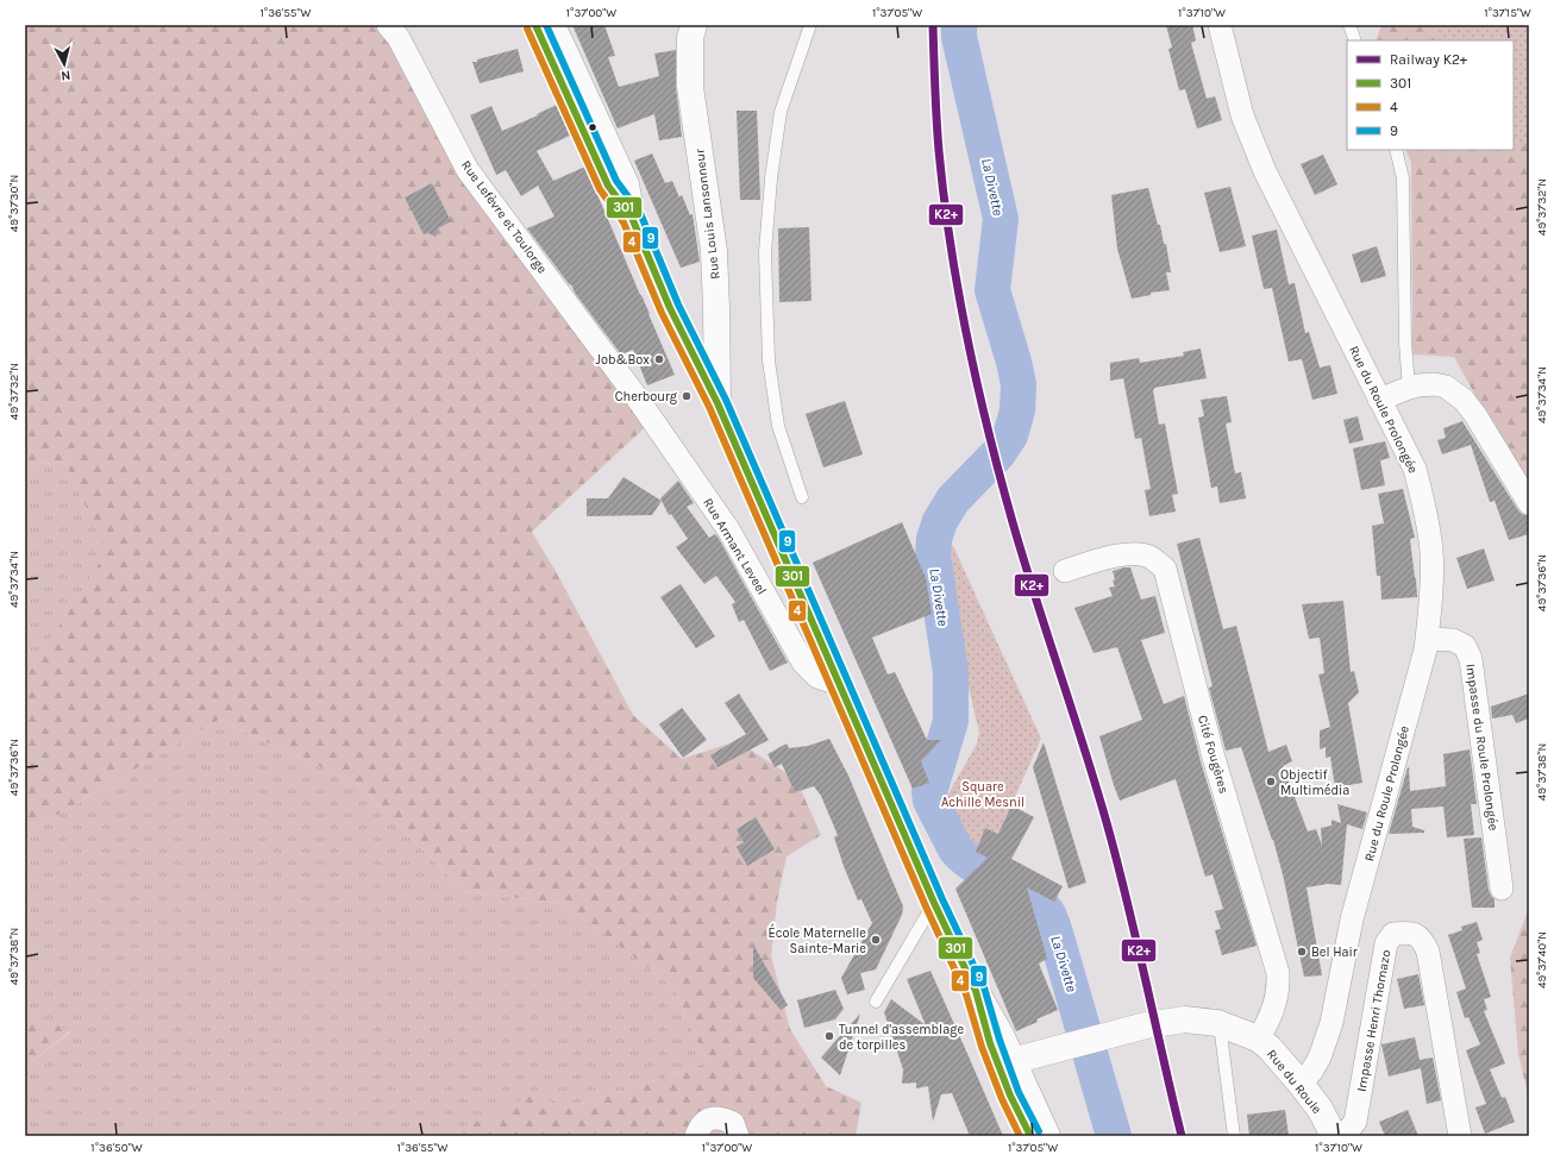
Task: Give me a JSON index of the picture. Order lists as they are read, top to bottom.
{
  "streets": {
    "main road": ["Rue Louis Lansonneur", "Rue du Roule"],
    "street": [
      "Rue Lefèvre et Toulorge",
      "Rue du Roule Prolongée",
      "Rue Armant Leveel",
      "Impasse du Roule Prolongée",
      "Cité Fougères",
      "Impasse Henri Thomazo"
    ]
  },
  "crossings": [
    ["Rue Lefèvre et Toulorge", "Rue Armant Leveel"],
    ["Rue du Roule Prolongée", "Impasse du Roule Prolongée"],
    ["Rue du Roule Prolongée", "Rue du Roule"],
    ["Cité Fougères", "Rue du Roule"]
  ],
  "water": ["La Divette"],
  "parks": ["Square Achille Mesnil"],
  "places": [
    "Job&Box",
    "Cherbourg",
    "Objectif Multimédia",
    "École Maternelle Sainte-Marie",
    "Bel Hair",
    "Tunnel d'assemblage de torpilles"
  ],
  "lines": [
    "rail line K2+",
    "transit line 301",
    "transit line 9",
    "transit line 4"
  ],
  "legend": [
    "Railway K2+",
    "301",
    "4",
    "9"
  ],
  "north": "bottom",
  "coordinates": [
    "1°36'55\"W",
    "1°37'00\"W",
    "1°37'05\"W",
    "1°37'10\"W",
    "1°37'15\"W",
    "49°37'30\"N",
    "49°37'32\"N",
    "49°37'34\"N",
    "49°37'36\"N",
    "49°37'38\"N",
    "49°37'40\"N",
    "1°36'50\"W"
  ]
}
